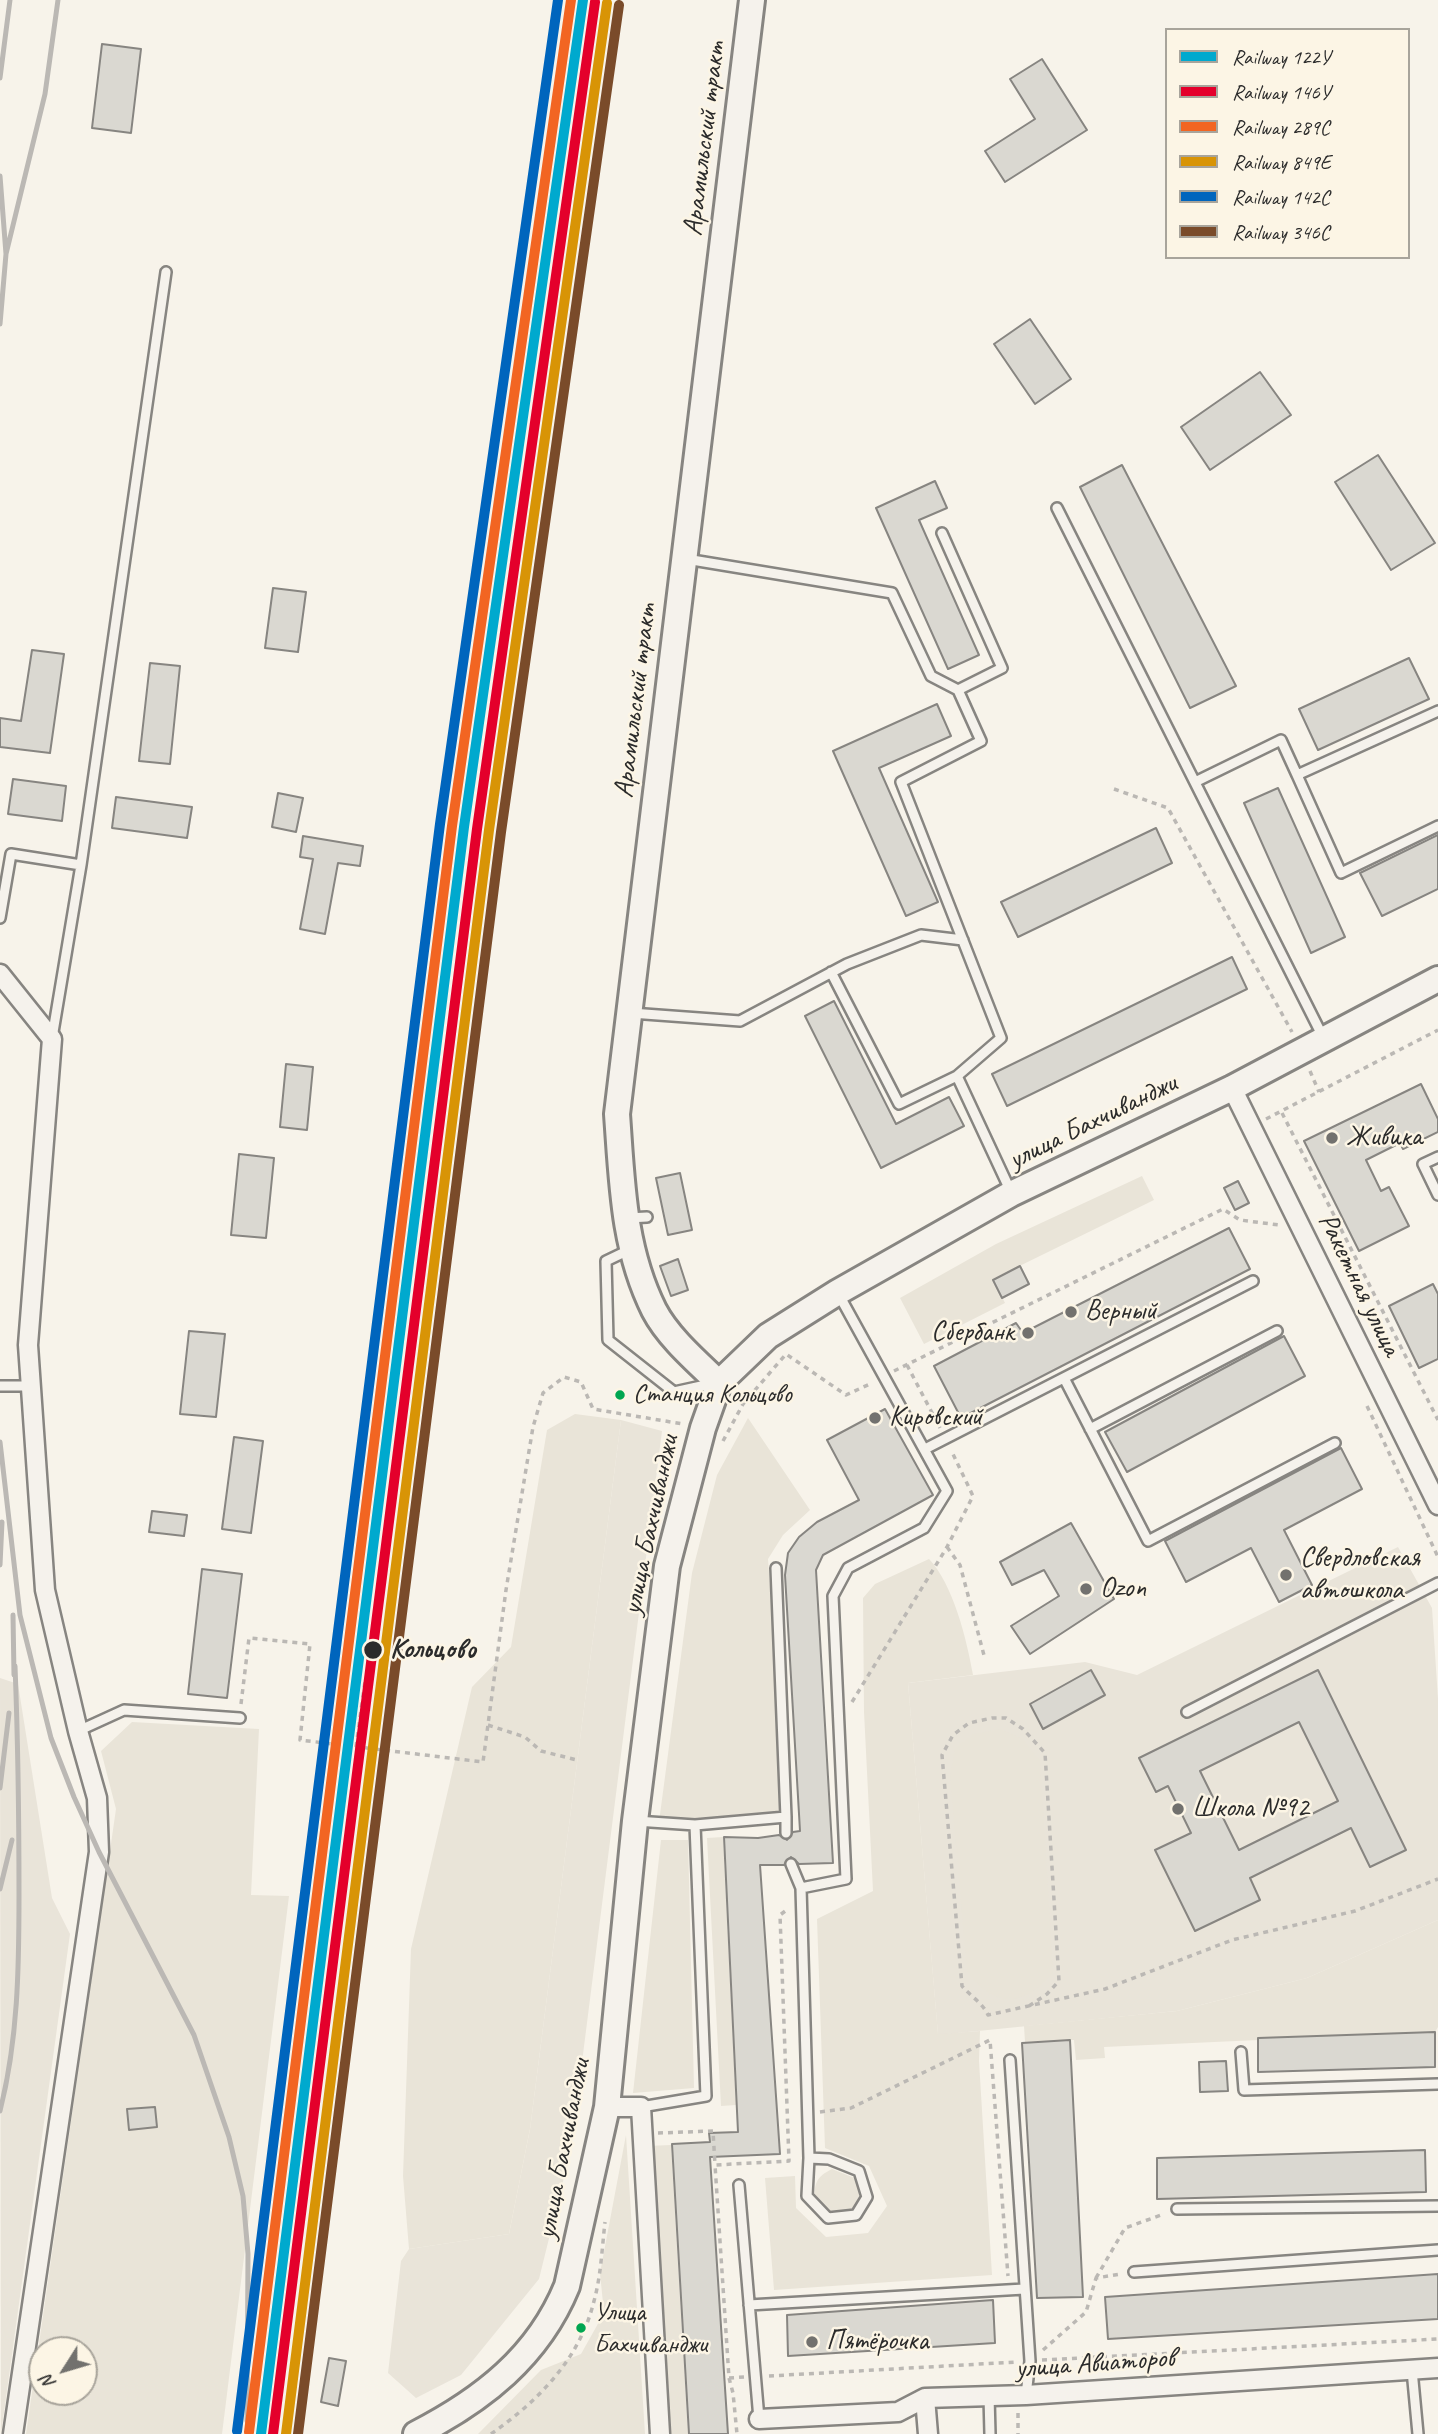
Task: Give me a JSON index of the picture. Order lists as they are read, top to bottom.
{
  "streets": {
    "main road": ["Арамильский тракт", "улица Бахчиванджи"],
    "street": ["Ракетная улица", "улица Авиаторов"]
  },
  "crossings": [
    ["Арамильский тракт", "улица Бахчиванджи"],
    ["улица Бахчиванджи", "Ракетная улица"]
  ],
  "places": [
    "Живика",
    "Верный",
    "Сбербанк",
    "Станция Кольцово",
    "Кировский",
    "Свердловская автошкола",
    "Ozon",
    "Кольцово",
    "Школа №92",
    "Улица Бахчиванджи",
    "Пятёрочка"
  ],
  "lines": [
    "rail line 122У",
    "rail line 289С",
    "rail line 142С",
    "rail line 146У",
    "rail line 849Е",
    "rail line 346С"
  ],
  "legend": [
    "Railway 122У",
    "Railway 146У",
    "Railway 289С",
    "Railway 849Е",
    "Railway 142С",
    "Railway 346С"
  ],
  "north": "bottom left"
}
